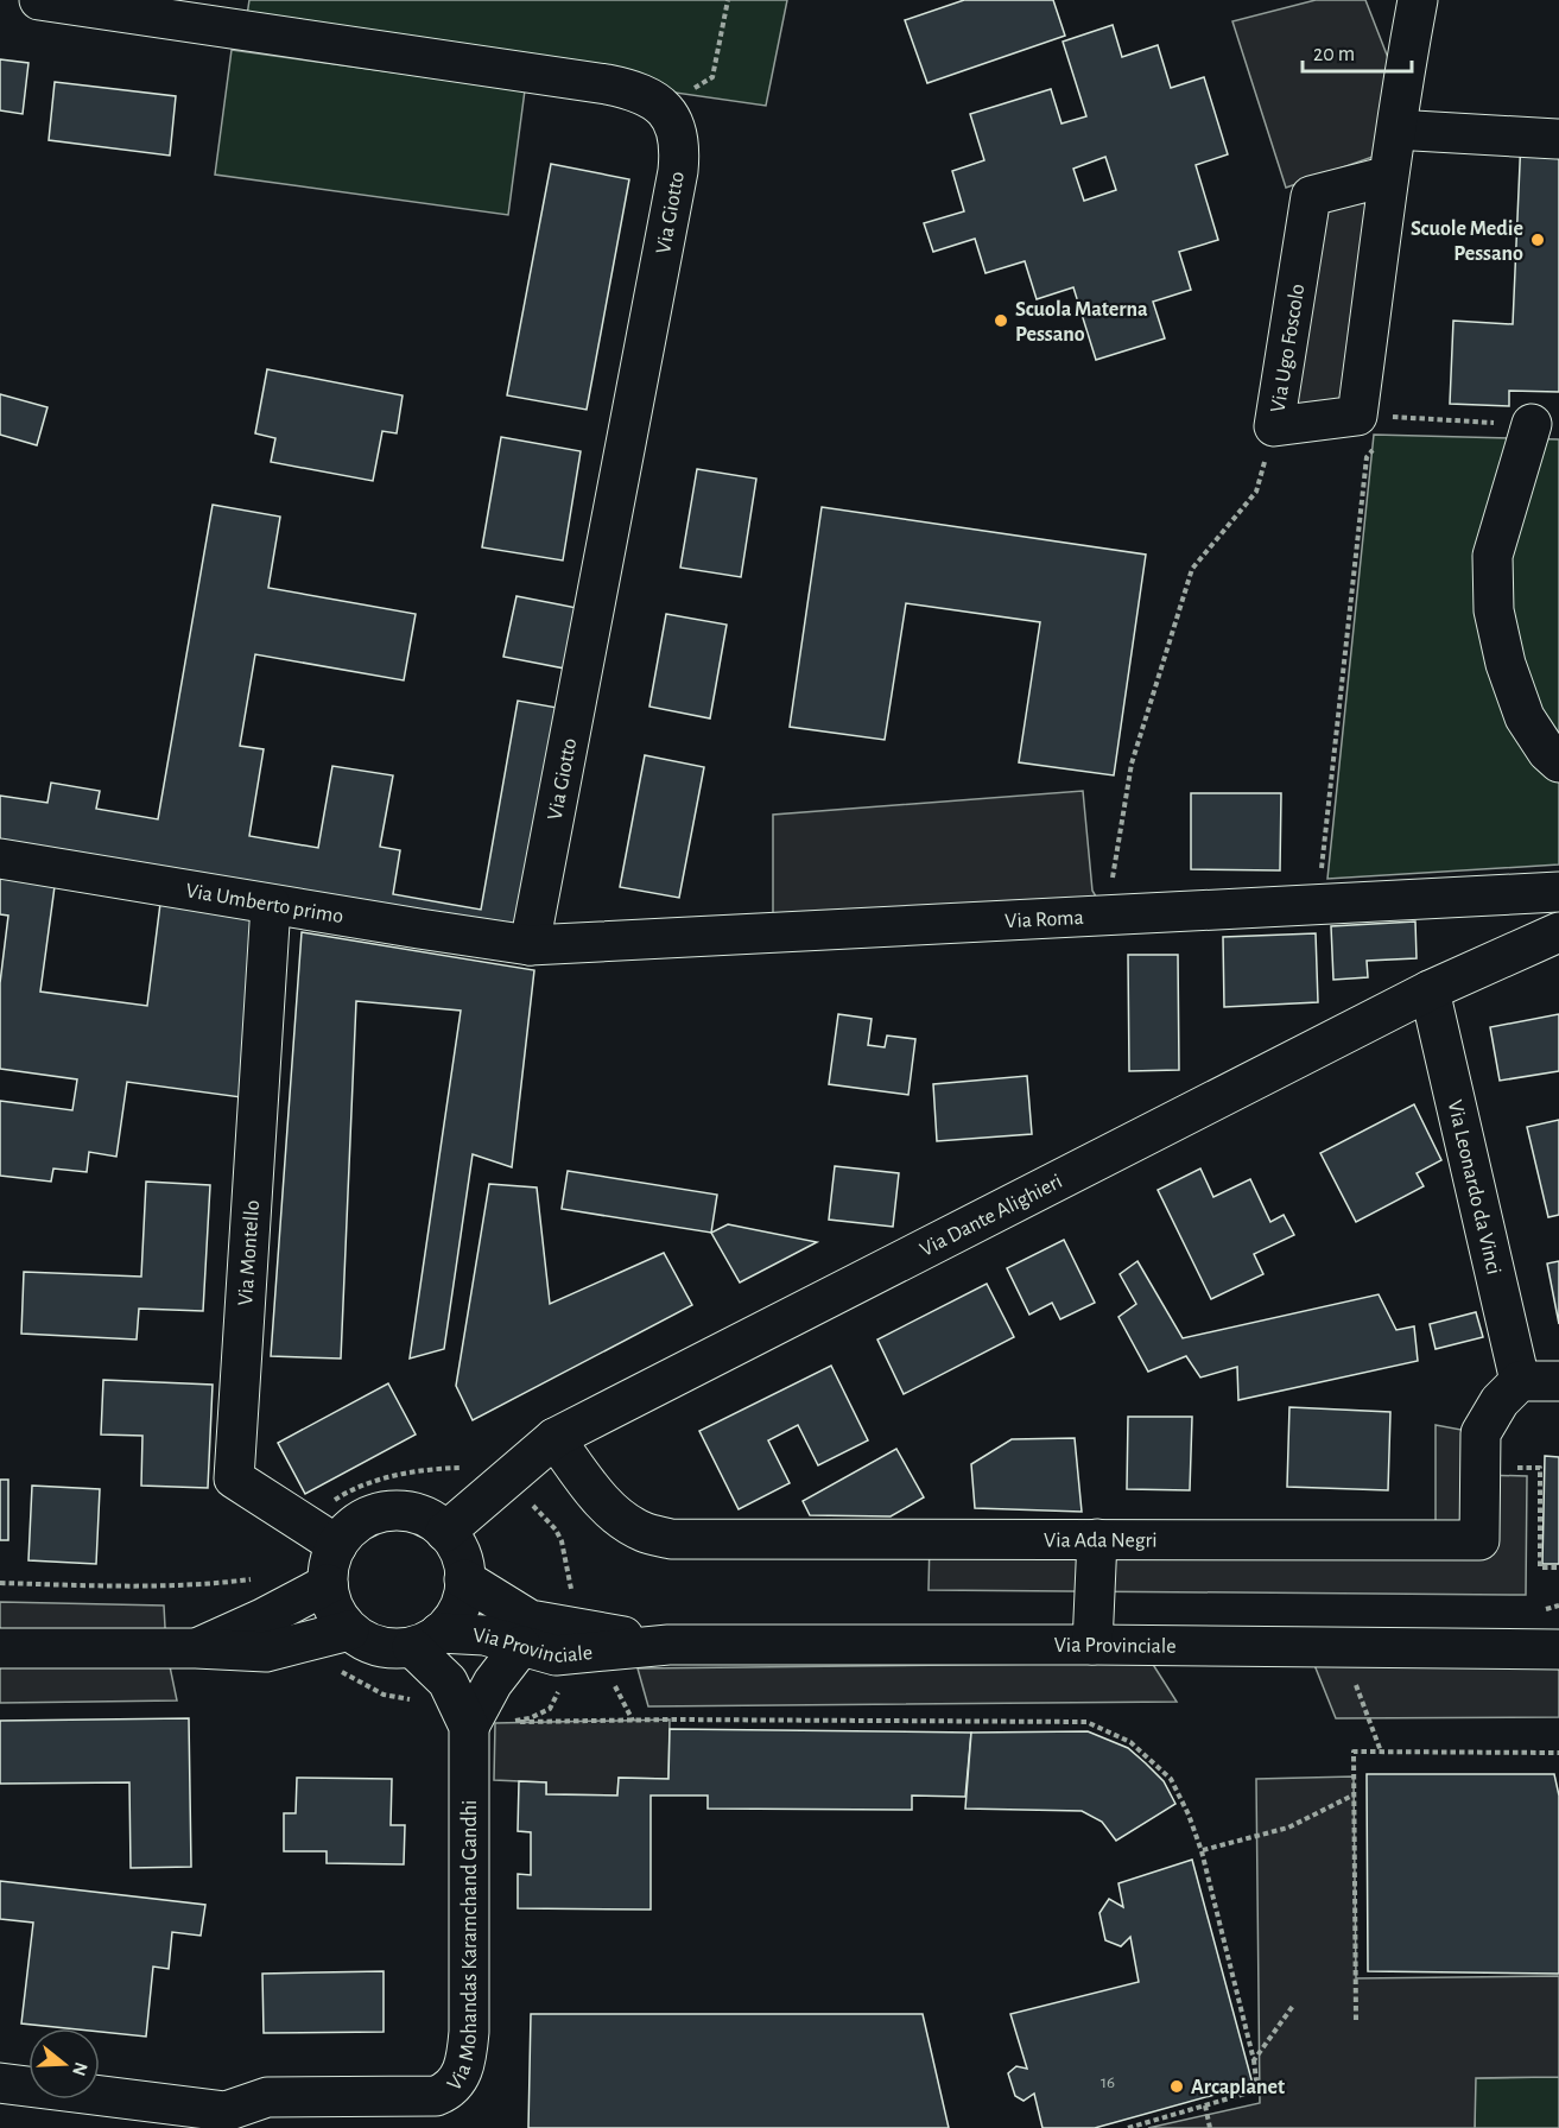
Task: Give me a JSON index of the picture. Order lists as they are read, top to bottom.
{
  "streets": {
    "street": [
      "Via Giotto",
      "Via Ugo Foscolo",
      "Via Umberto primo",
      "Via Roma",
      "Via Leonardo da Vinci",
      "Via Dante Alighieri",
      "Via Montello",
      "Via Ada Negri",
      "Via Provinciale",
      "Via Mohandas Karamchand Gandhi"
    ]
  },
  "crossings": [
    ["Via Giotto", "Via Umberto primo"],
    ["Via Giotto", "Via Roma"],
    ["Via Umberto primo", "Via Roma"],
    ["Via Umberto primo", "Via Montello"],
    ["Via Leonardo da Vinci", "Via Dante Alighieri"],
    ["Via Leonardo da Vinci", "Via Ada Negri"],
    ["Via Dante Alighieri", "Via Montello"],
    ["Via Dante Alighieri", "Via Ada Negri"],
    ["Via Dante Alighieri", "Via Provinciale"],
    ["Via Montello", "Via Provinciale"]
  ],
  "places": ["Scuole Medie Pessano", "Scuola Materna Pessano", "Arcaplanet"],
  "house_numbers": ["16"],
  "scale_bar": "20 m",
  "north": "right"
}
